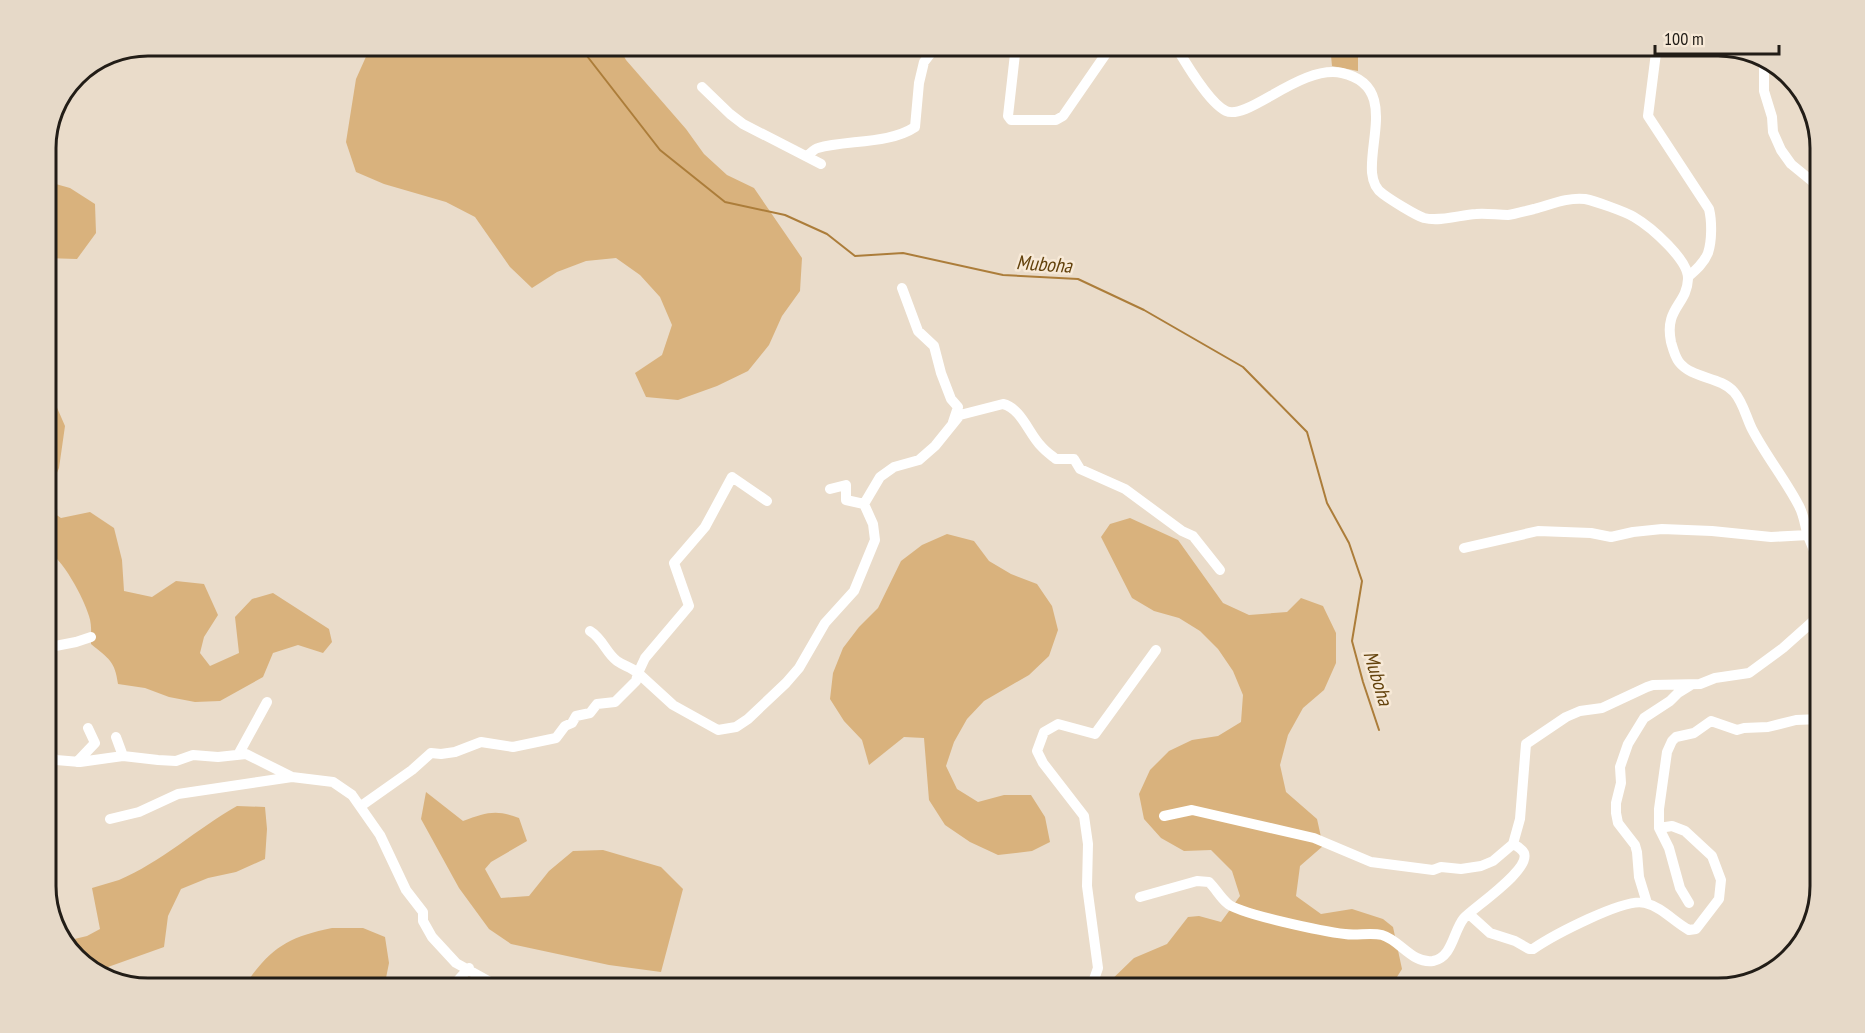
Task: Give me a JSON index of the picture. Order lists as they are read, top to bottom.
{
  "water": ["Muboha"],
  "scale_bar": "100 m"
}
